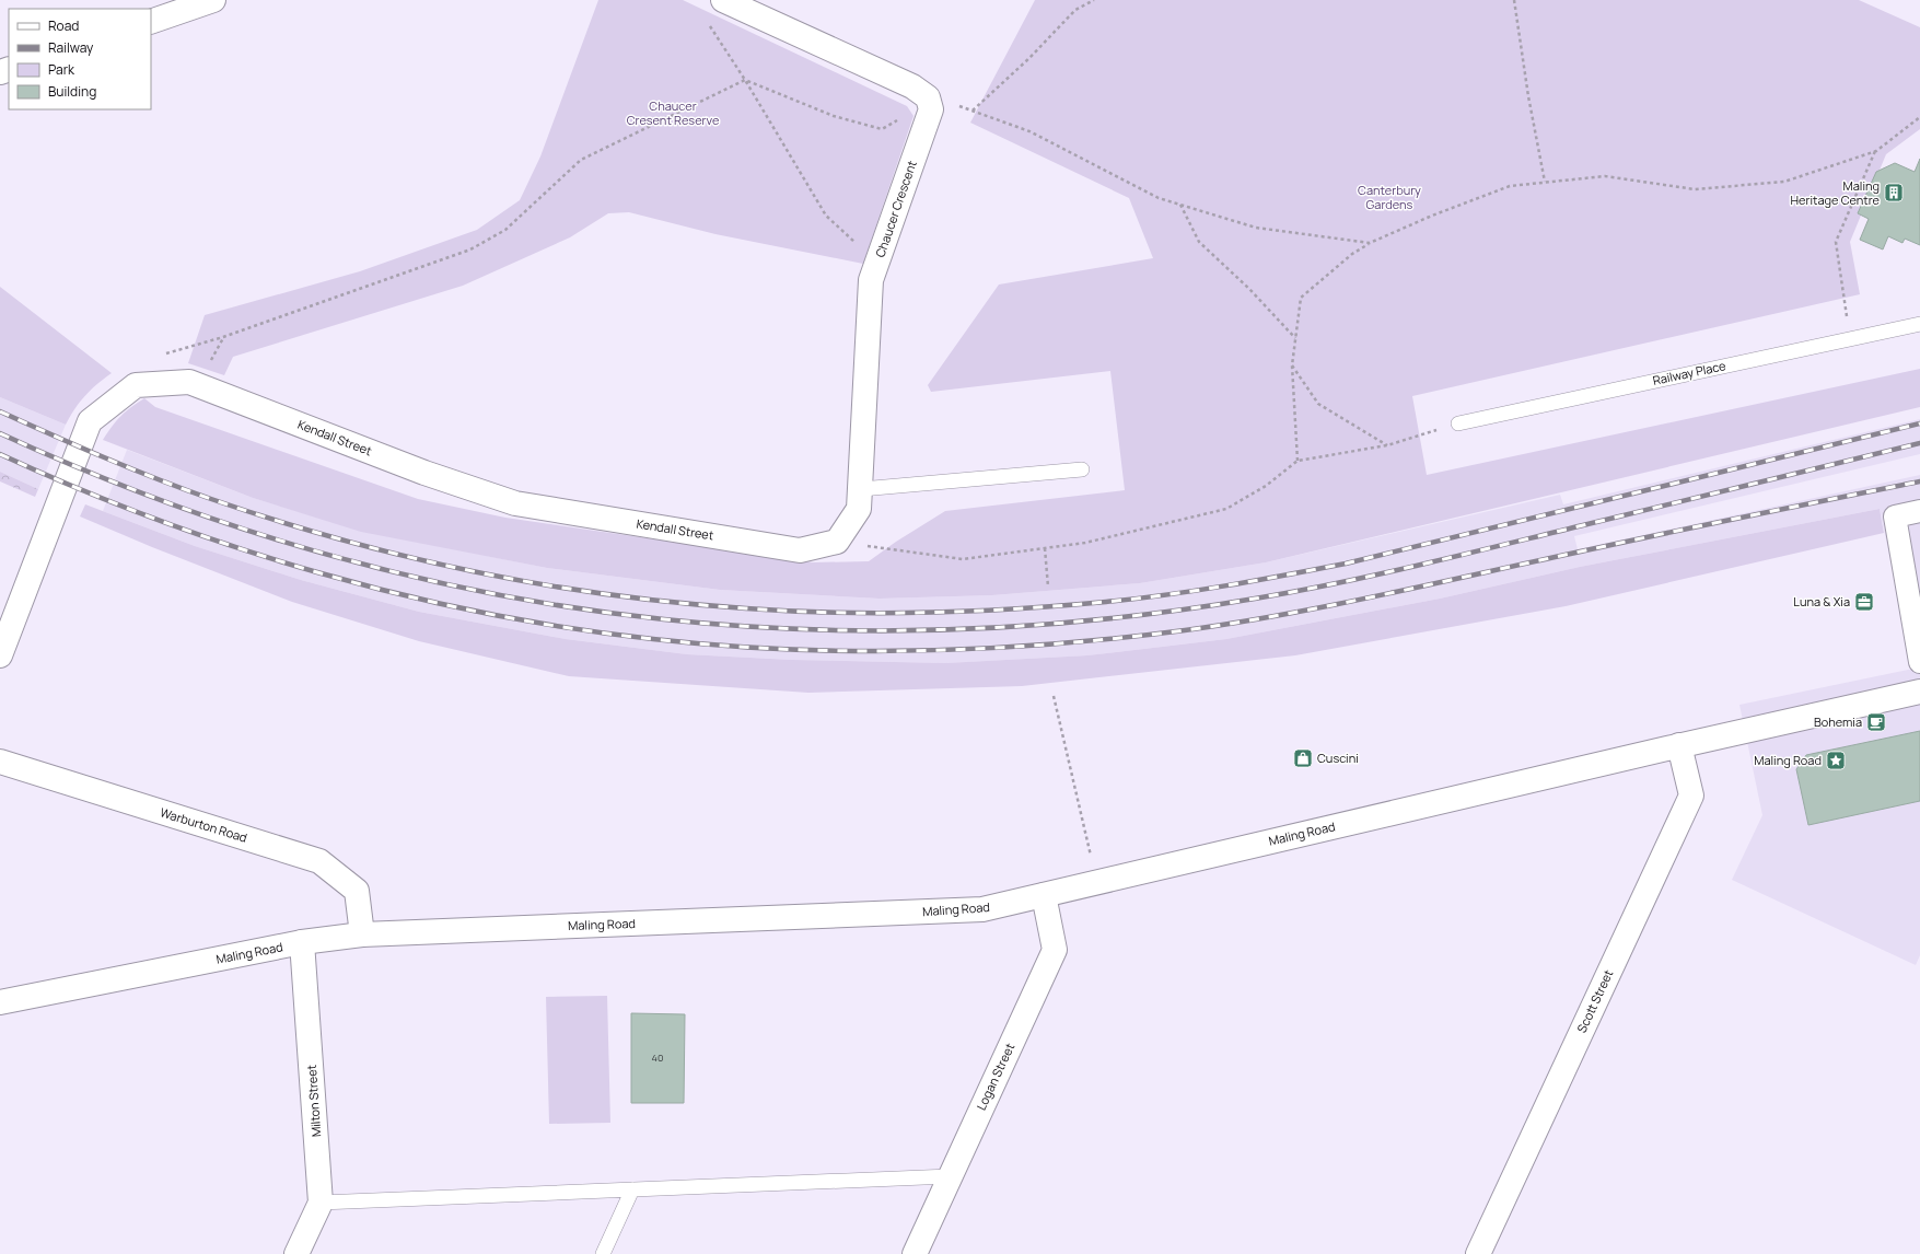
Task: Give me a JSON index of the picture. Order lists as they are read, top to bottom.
{
  "streets": {
    "street": [
      "Chaucer Crescent",
      "Kendall Street",
      "Warburton Road",
      "Maling Road",
      "Scott Street",
      "Logan Street",
      "Milton Street"
    ],
    "lane": ["Railway Place"]
  },
  "crossings": [
    ["Chaucer Crescent", "Kendall Street"],
    ["Warburton Road", "Maling Road"],
    ["Maling Road", "Scott Street"],
    ["Maling Road", "Logan Street"],
    ["Maling Road", "Milton Street"]
  ],
  "parks": ["Chaucer Cresent Reserve", "Canterbury Gardens"],
  "places": {
    "building": ["Maling Heritage Centre"],
    "office": ["Luna & Xia"],
    "cafe": ["Bohemia"],
    "shop": ["Cuscini"],
    "place": ["Maling Road"]
  },
  "house_numbers": ["40"],
  "legend": [
    "Road",
    "Railway",
    "Park",
    "Building"
  ]
}
